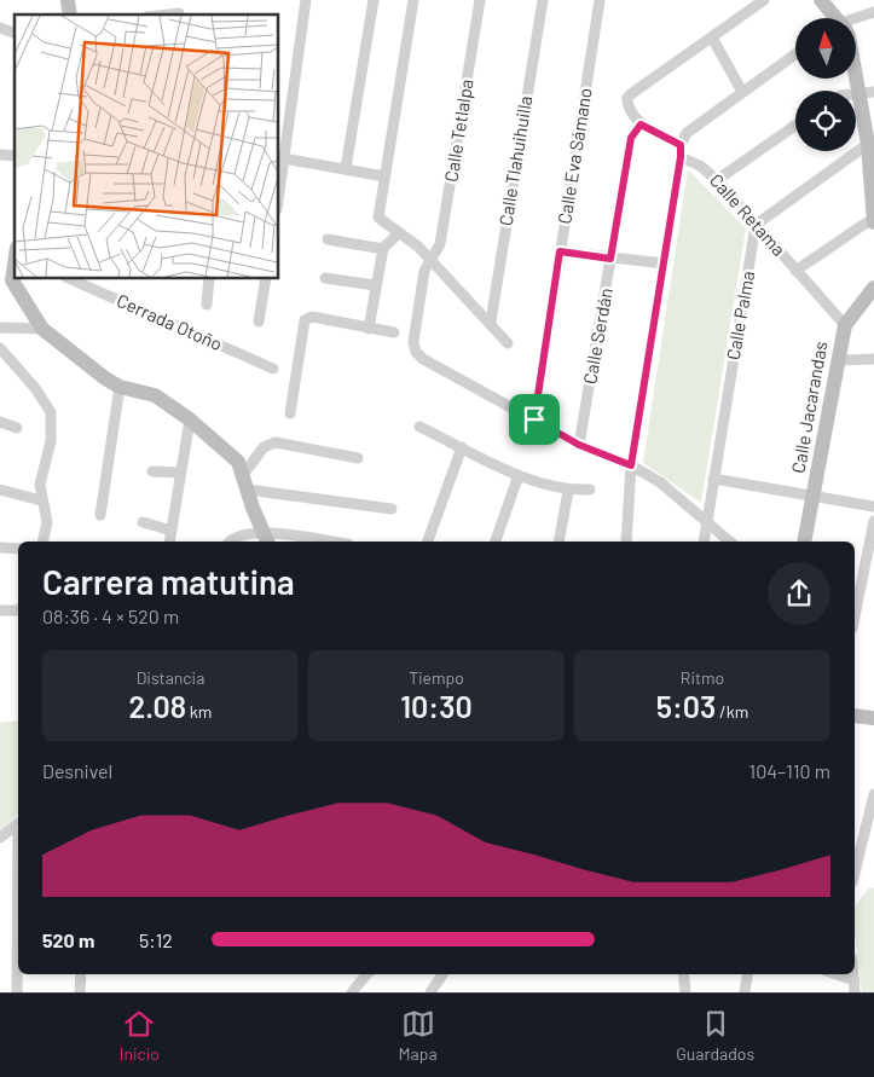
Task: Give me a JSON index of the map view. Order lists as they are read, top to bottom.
{
  "streets": {
    "street": [
      "Calle Tetlalpa",
      "Calle Eva Sámano",
      "Calle Tlahuihuilla",
      "Calle Retama",
      "Calle Palma",
      "Cerrada Otoño",
      "Calle Serdán",
      "Calle Jacarandas"
    ]
  },
  "crossings": [
    ["Calle Tetlalpa", "Calle Eva Sámano"],
    ["Calle Retama", "Calle Palma"],
    ["Calle Retama", "Calle Jacarandas"]
  ],
  "north": "top",
  "page": {
    "heading": ["Carrera matutina", "08:36 · 4 × 520 m"],
    "stats": [
      ["Distancia", "2.08 km"],
      ["Tiempo", "10:30"],
      ["Ritmo", "5:03 /km"]
    ],
    "chart": ["Desnivel", "104–110 m"],
    "list": [
      {
        "name": "520 m",
        "note": "5:12"
      }
    ],
    "tabs": ["Inicio", "Mapa", "Guardados"]
  }
}
